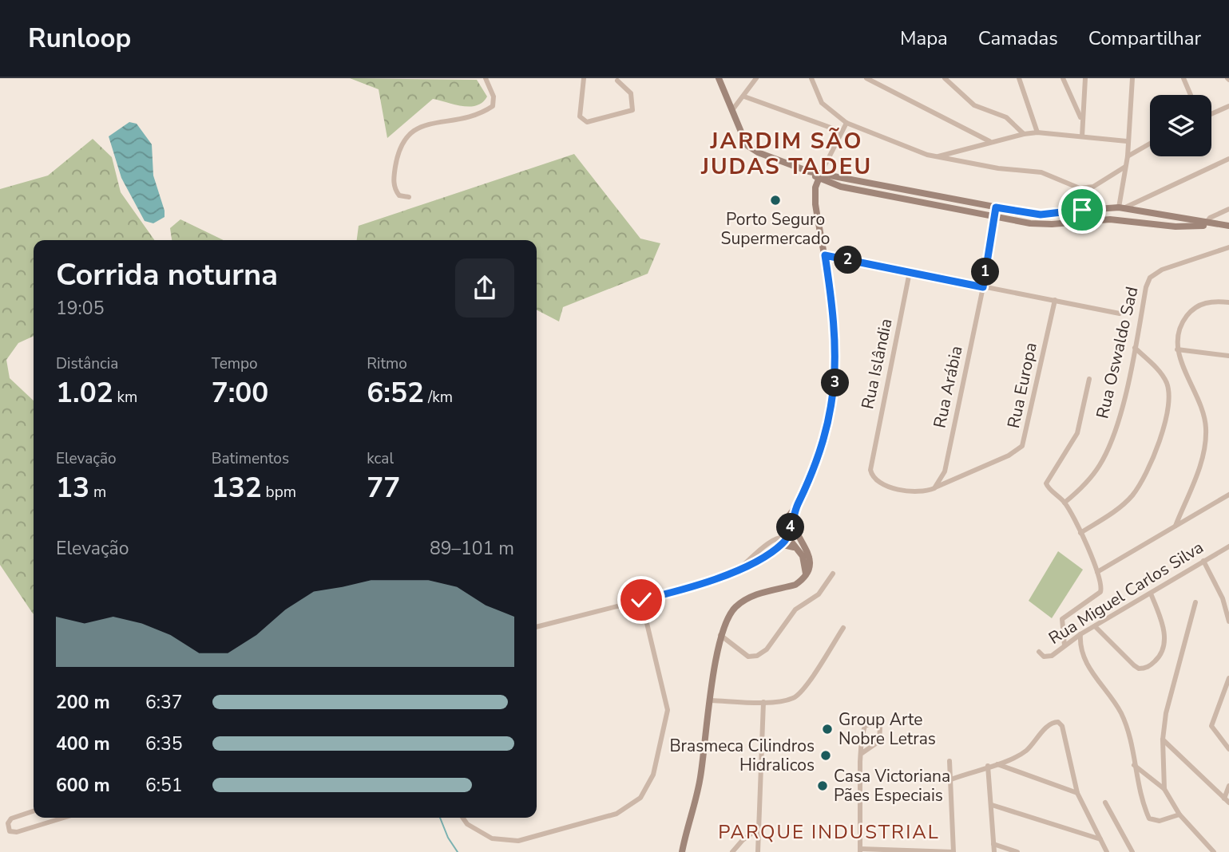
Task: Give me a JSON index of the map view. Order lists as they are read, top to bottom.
{
  "streets": {
    "street": [
      "Rua Oswaldo Sad",
      "Rua Islândia",
      "Rua Europa",
      "Rua Arábia",
      "Rua Miguel Carlos Silva"
    ]
  },
  "crossings": [
    ["Rua Islândia", "Rua Europa"],
    ["Rua Islândia", "Rua Arábia"],
    ["Rua Europa", "Rua Arábia"]
  ],
  "districts": ["JARDIM SÃO JUDAS TADEU", "PARQUE INDUSTRIAL"],
  "places": [
    "Porto Seguro Supermercado",
    "Group Arte Nobre Letras",
    "Brasmeca Cilindros Hidralicos",
    "Casa Victoriana Pães Especiais"
  ],
  "page": {
    "header": "Runloop",
    "nav": ["Mapa", "Camadas", "Compartilhar"],
    "heading": ["Corrida noturna", "19:05"],
    "pins": [
      "2",
      "1",
      "3",
      "4"
    ],
    "stats": [
      ["Distância", "1.02 km"],
      ["Tempo", "7:00"],
      ["Ritmo", "6:52 /km"],
      ["Elevação", "13 m"],
      ["Batimentos", "132 bpm"],
      ["kcal", "77"]
    ],
    "chart": ["Elevação", "89–101 m"],
    "list": [
      {
        "name": "200 m",
        "note": "6:37"
      },
      {
        "name": "400 m",
        "note": "6:35"
      },
      {
        "name": "600 m",
        "note": "6:51"
      }
    ]
  }
}
